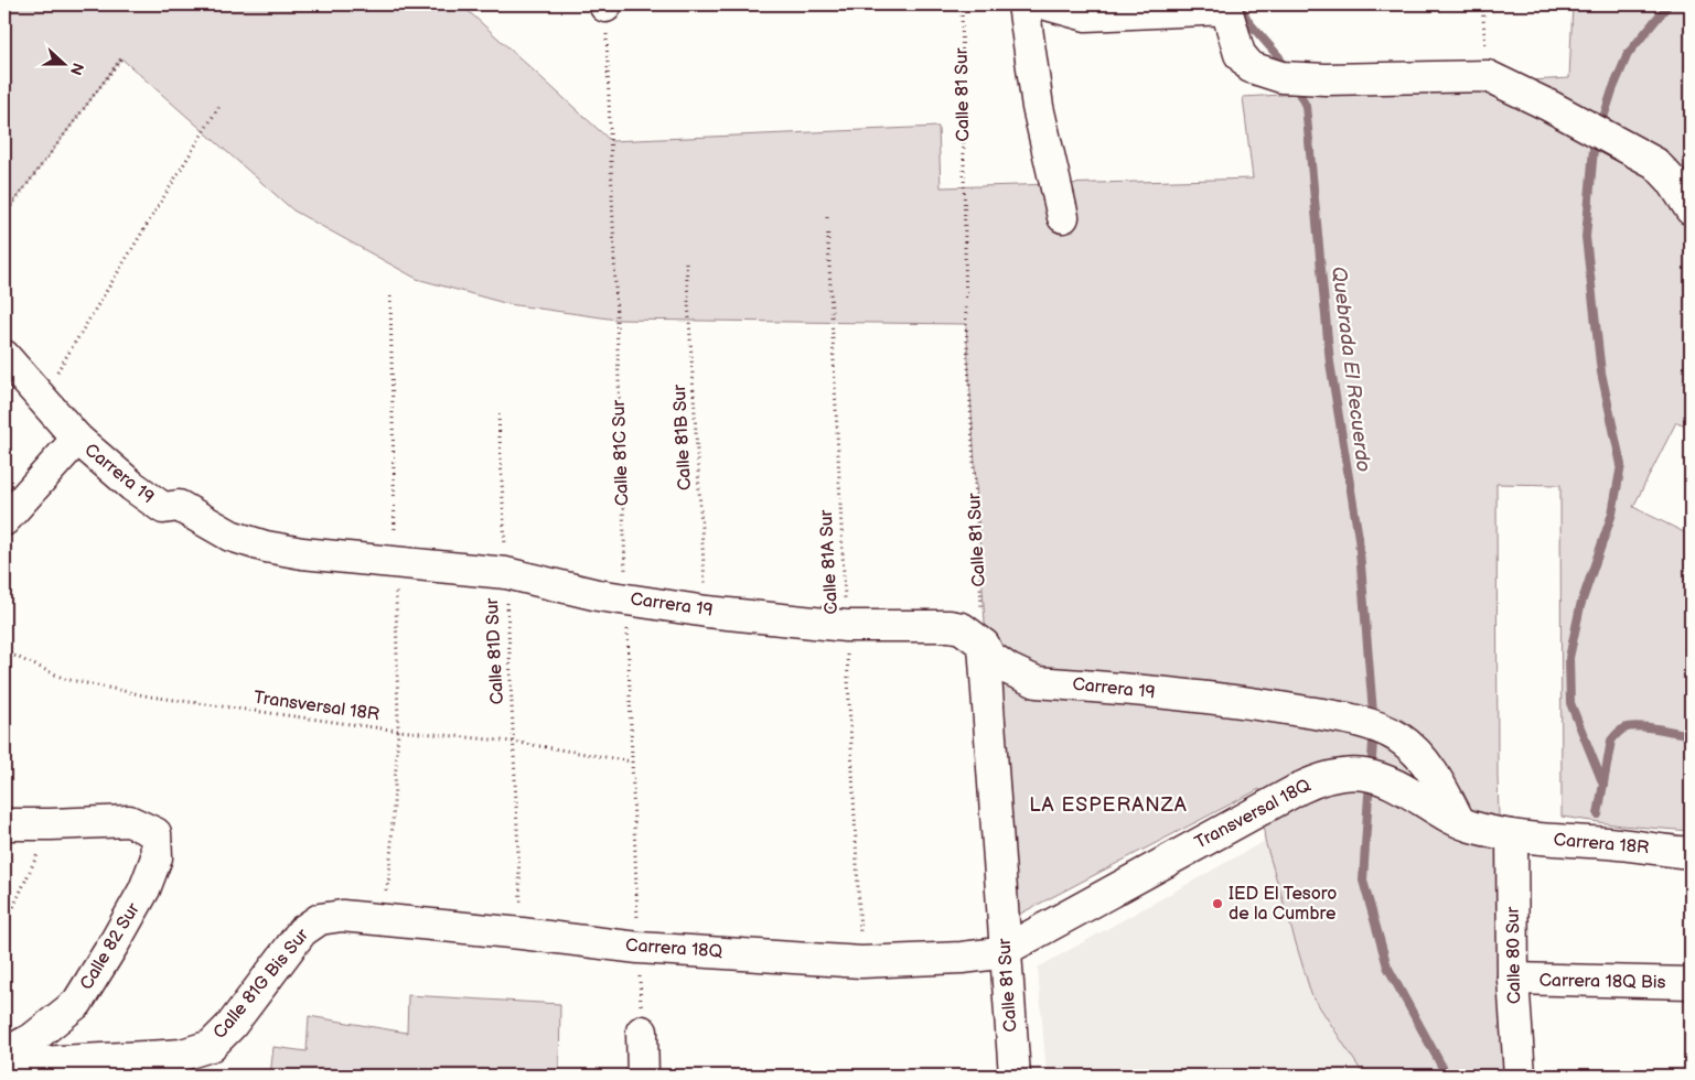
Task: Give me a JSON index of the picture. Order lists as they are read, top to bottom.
{
  "streets": {
    "street": [
      "Calle 81 Sur",
      "Carrera 19",
      "Transversal 18Q",
      "Carrera 18R",
      "Calle 82 Sur",
      "Carrera 18Q",
      "Calle 80 Sur",
      "Carrera 18Q Bis",
      "Calle 81G Bis Sur"
    ],
    "path": [
      "Calle 81B Sur",
      "Calle 81C Sur",
      "Calle 81A Sur",
      "Calle 81D Sur",
      "Transversal 18R"
    ]
  },
  "crossings": [
    ["Calle 81 Sur", "Carrera 19"],
    ["Calle 81 Sur", "Transversal 18Q"],
    ["Calle 81 Sur", "Carrera 18Q"],
    ["Calle 81B Sur", "Carrera 19"],
    ["Calle 81C Sur", "Carrera 19"],
    ["Calle 81C Sur", "Transversal 18R"],
    ["Carrera 19", "Calle 81A Sur"],
    ["Carrera 19", "Calle 81D Sur"],
    ["Carrera 19", "Transversal 18Q"],
    ["Calle 81D Sur", "Transversal 18R"],
    ["Transversal 18Q", "Carrera 18R"],
    ["Transversal 18Q", "Carrera 18Q"],
    ["Transversal 18Q", "Calle 80 Sur"],
    ["Carrera 18R", "Calle 80 Sur"],
    ["Carrera 18Q", "Calle 81G Bis Sur"],
    ["Calle 80 Sur", "Carrera 18Q Bis"]
  ],
  "districts": ["LA ESPERANZA"],
  "water": ["Quebrada El Recuerdo"],
  "places": ["IED El Tesoro de la Cumbre"],
  "north": "right"
}
